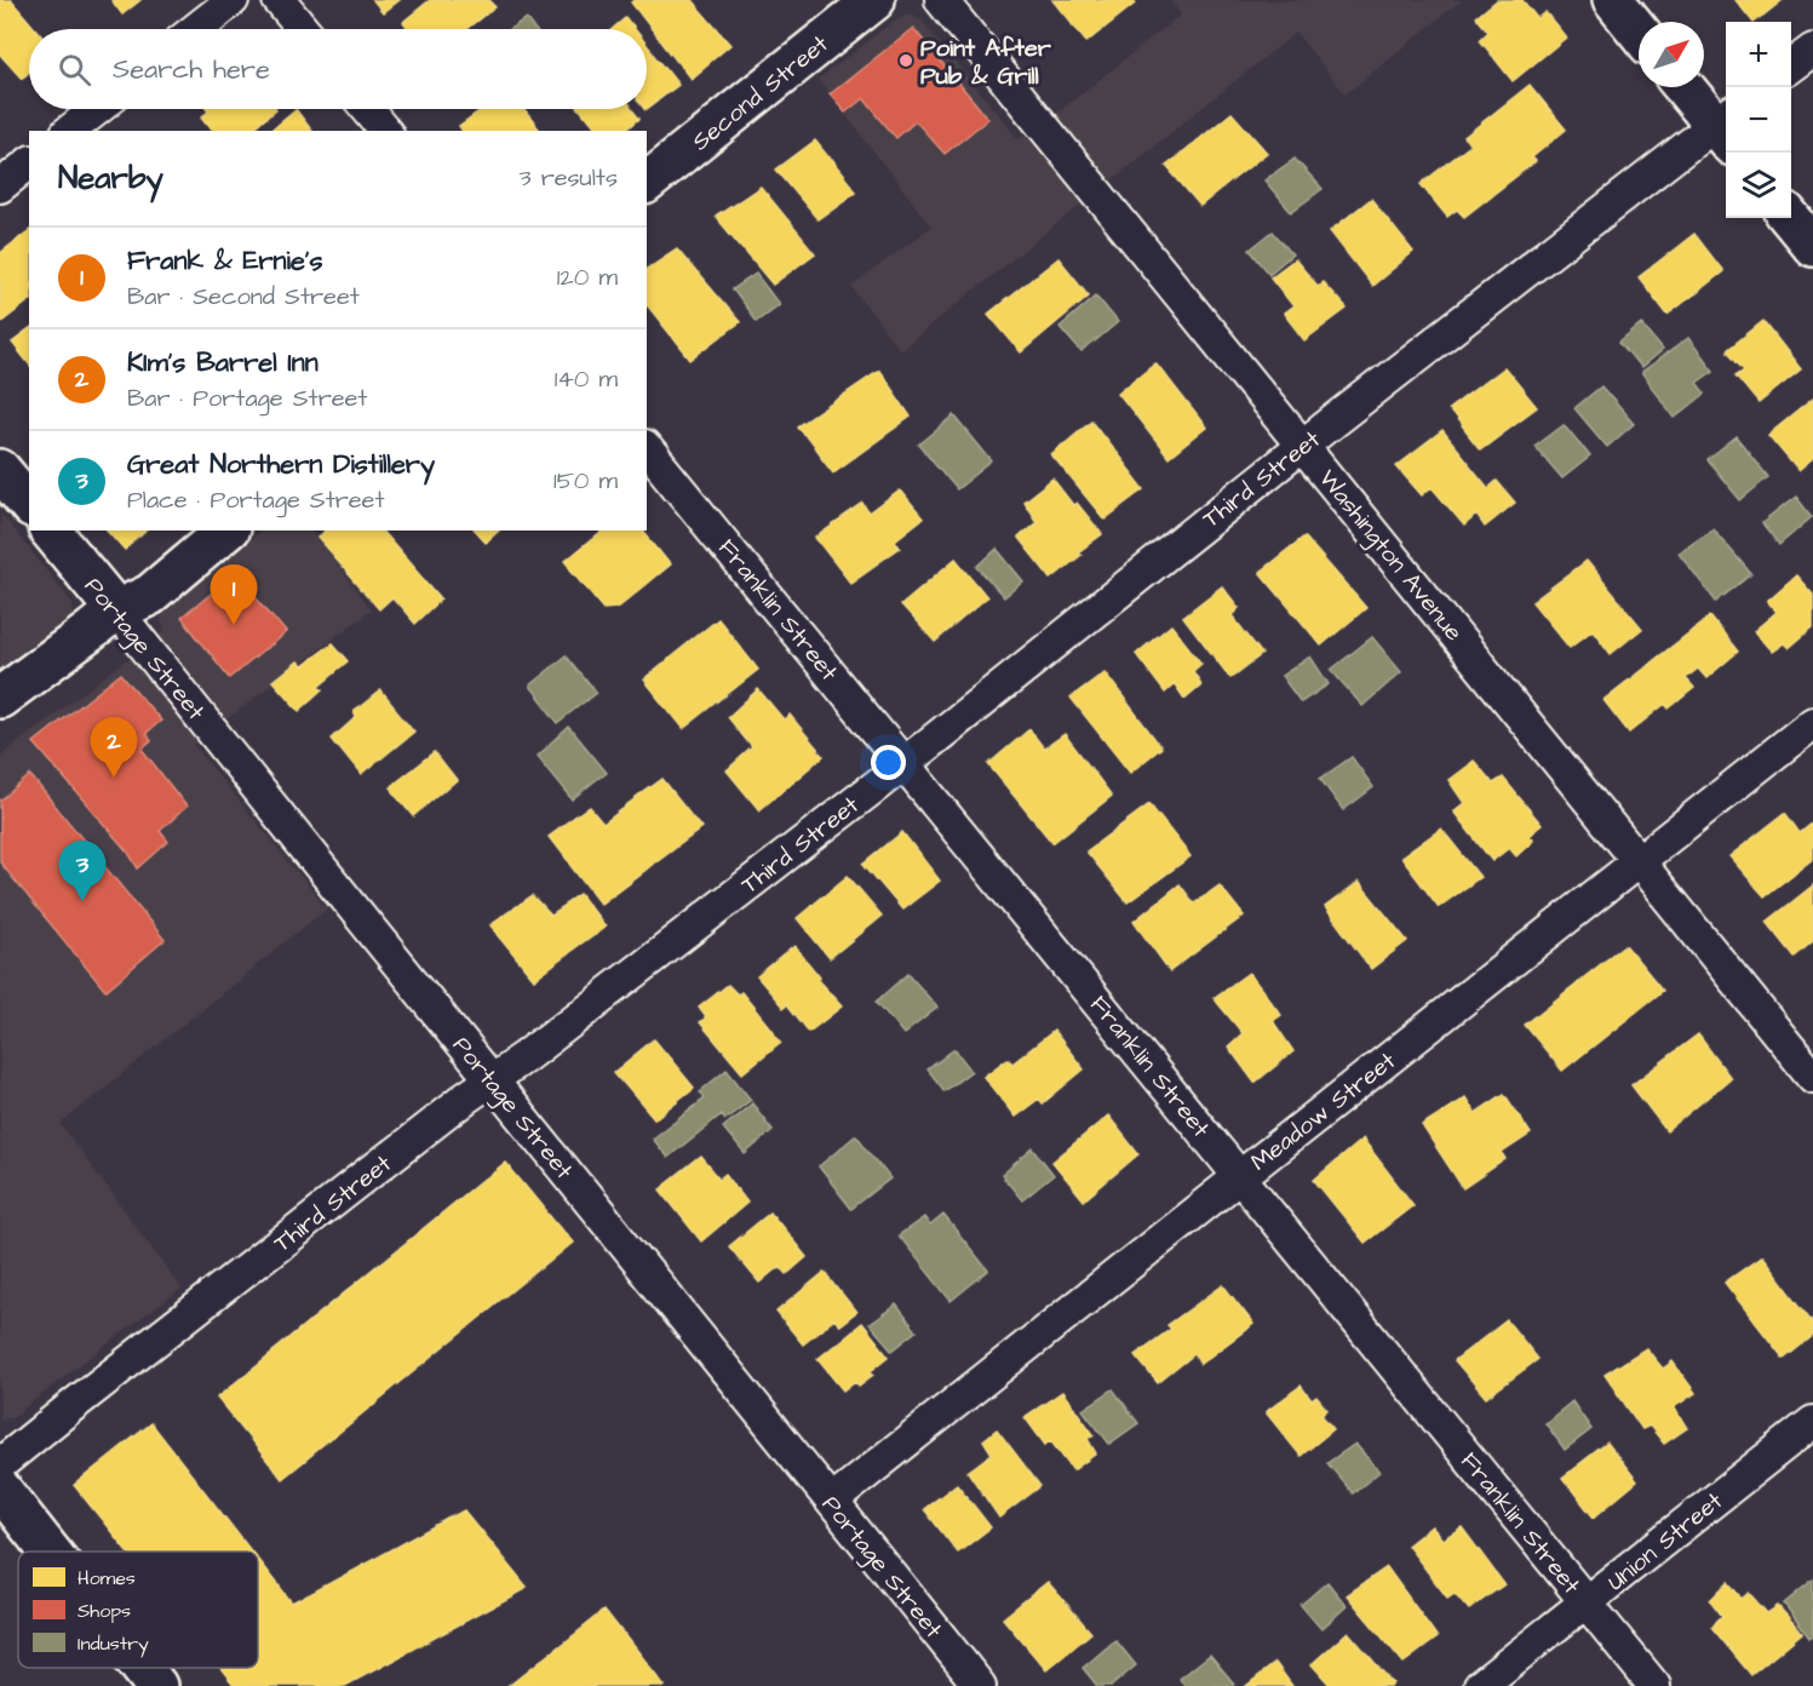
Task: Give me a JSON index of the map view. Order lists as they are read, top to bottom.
{
  "streets": {
    "street": [
      "Second Street",
      "Third Street",
      "Washington Avenue",
      "Franklin Street",
      "Portage Street",
      "Meadow Street",
      "Union Street"
    ]
  },
  "crossings": [
    ["Third Street", "Washington Avenue"],
    ["Third Street", "Franklin Street"],
    ["Third Street", "Portage Street"],
    ["Washington Avenue", "Meadow Street"],
    ["Franklin Street", "Meadow Street"],
    ["Franklin Street", "Union Street"],
    ["Portage Street", "Meadow Street"]
  ],
  "places": ["Point After Pub & Grill"],
  "legend": ["Homes", "Shops", "Industry"],
  "north": "top right",
  "page": {
    "map_buttons": ["+", "−"],
    "search": "Search here",
    "heading": ["Nearby", "3 results"],
    "list": [
      {
        "mark": "1",
        "name": "Frank & Ernie's",
        "note": "Bar · Second Street",
        "value": "120 m"
      },
      {
        "mark": "2",
        "name": "KIm's Barrel Inn",
        "note": "Bar · Portage Street",
        "value": "140 m"
      },
      {
        "mark": "3",
        "name": "Great Northern Distillery",
        "note": "Place · Portage Street",
        "value": "150 m"
      }
    ],
    "pins": ["1", "2", "3"]
  }
}
